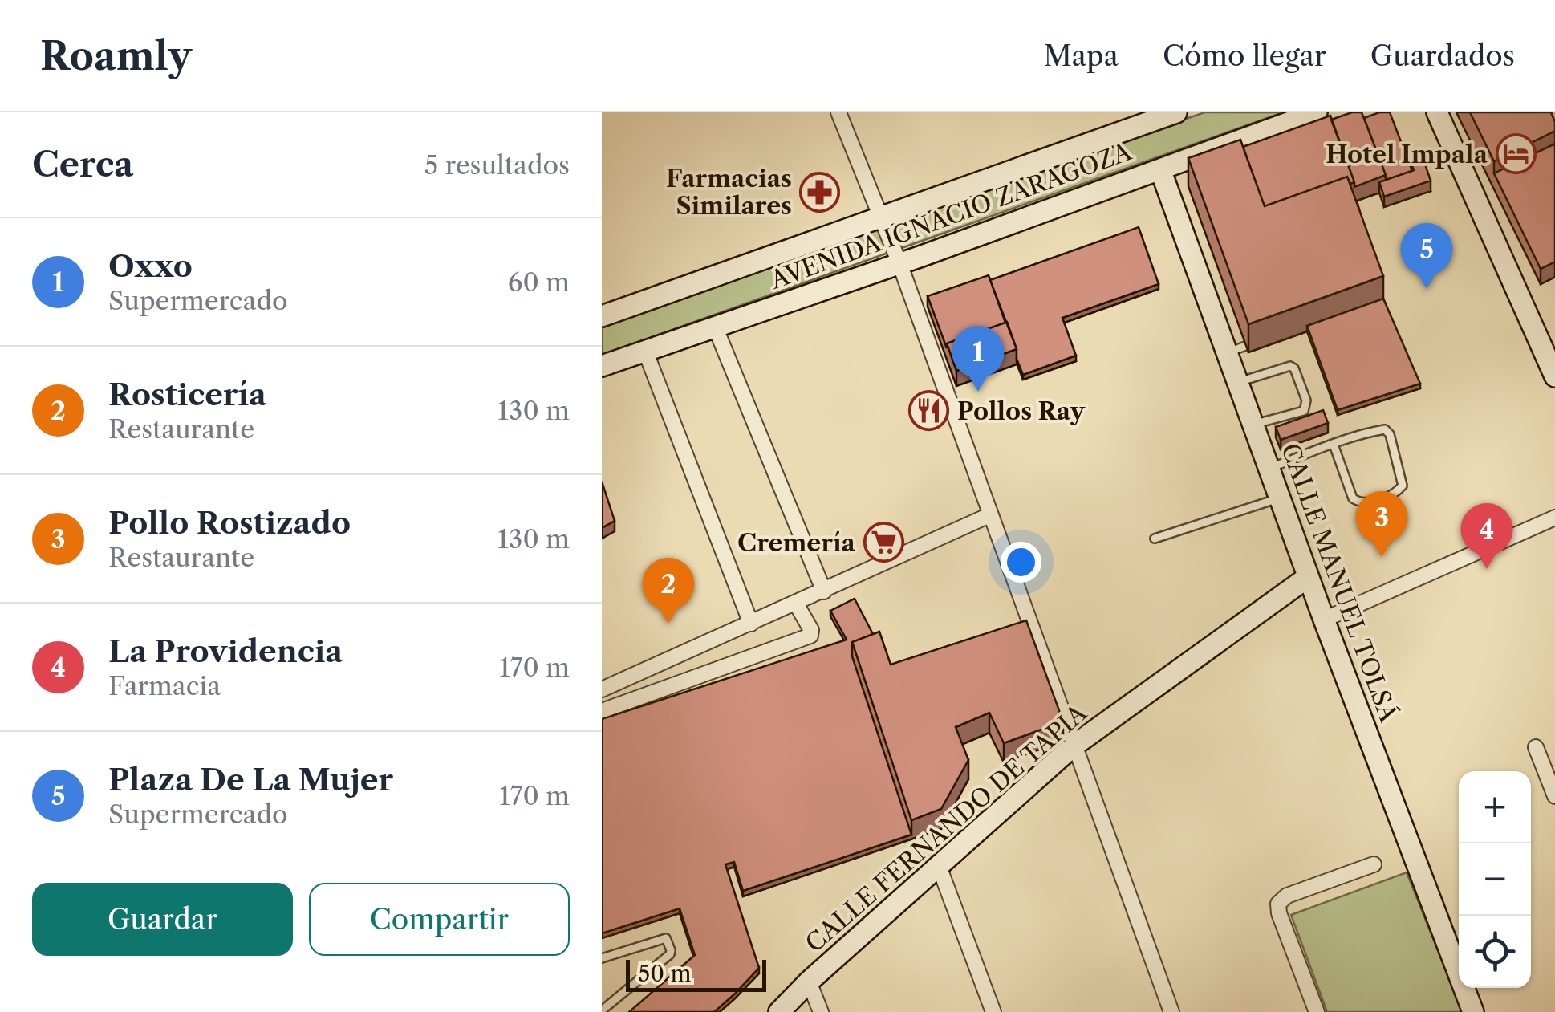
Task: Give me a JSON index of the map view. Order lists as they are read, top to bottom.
{
  "streets": {
    "street": ["AVENIDA IGNACIO ZARAGOZA", "CALLE MANUEL TOLSÁ", "CALLE FERNANDO DE TAPIA"]
  },
  "crossings": [
    ["AVENIDA IGNACIO ZARAGOZA", "CALLE MANUEL TOLSÁ"],
    ["CALLE MANUEL TOLSÁ", "CALLE FERNANDO DE TAPIA"]
  ],
  "places": {
    "hotel": ["Hotel Impala"],
    "pharmacy": ["Farmacias Similares"],
    "restaurant": ["Pollos Ray"],
    "supermarket": ["Cremería"]
  },
  "scale_bar": "50 m",
  "page": {
    "header": "Roamly",
    "nav": ["Mapa", "Cómo llegar", "Guardados"],
    "heading": ["Cerca", "5 resultados"],
    "list": [
      {
        "mark": "1",
        "name": "Oxxo",
        "note": "Supermercado",
        "value": "60 m"
      },
      {
        "mark": "2",
        "name": "Rosticería",
        "note": "Restaurante",
        "value": "130 m"
      },
      {
        "mark": "3",
        "name": "Pollo Rostizado",
        "note": "Restaurante",
        "value": "130 m"
      },
      {
        "mark": "4",
        "name": "La Providencia",
        "note": "Farmacia",
        "value": "170 m"
      },
      {
        "mark": "5",
        "name": "Plaza De La Mujer",
        "note": "Supermercado",
        "value": "170 m"
      }
    ],
    "pins": [
      "5",
      "1",
      "3",
      "4",
      "2"
    ],
    "map_buttons": ["+", "−"],
    "buttons": ["Guardar", "Compartir"],
    "scale": "50 m"
  }
}
